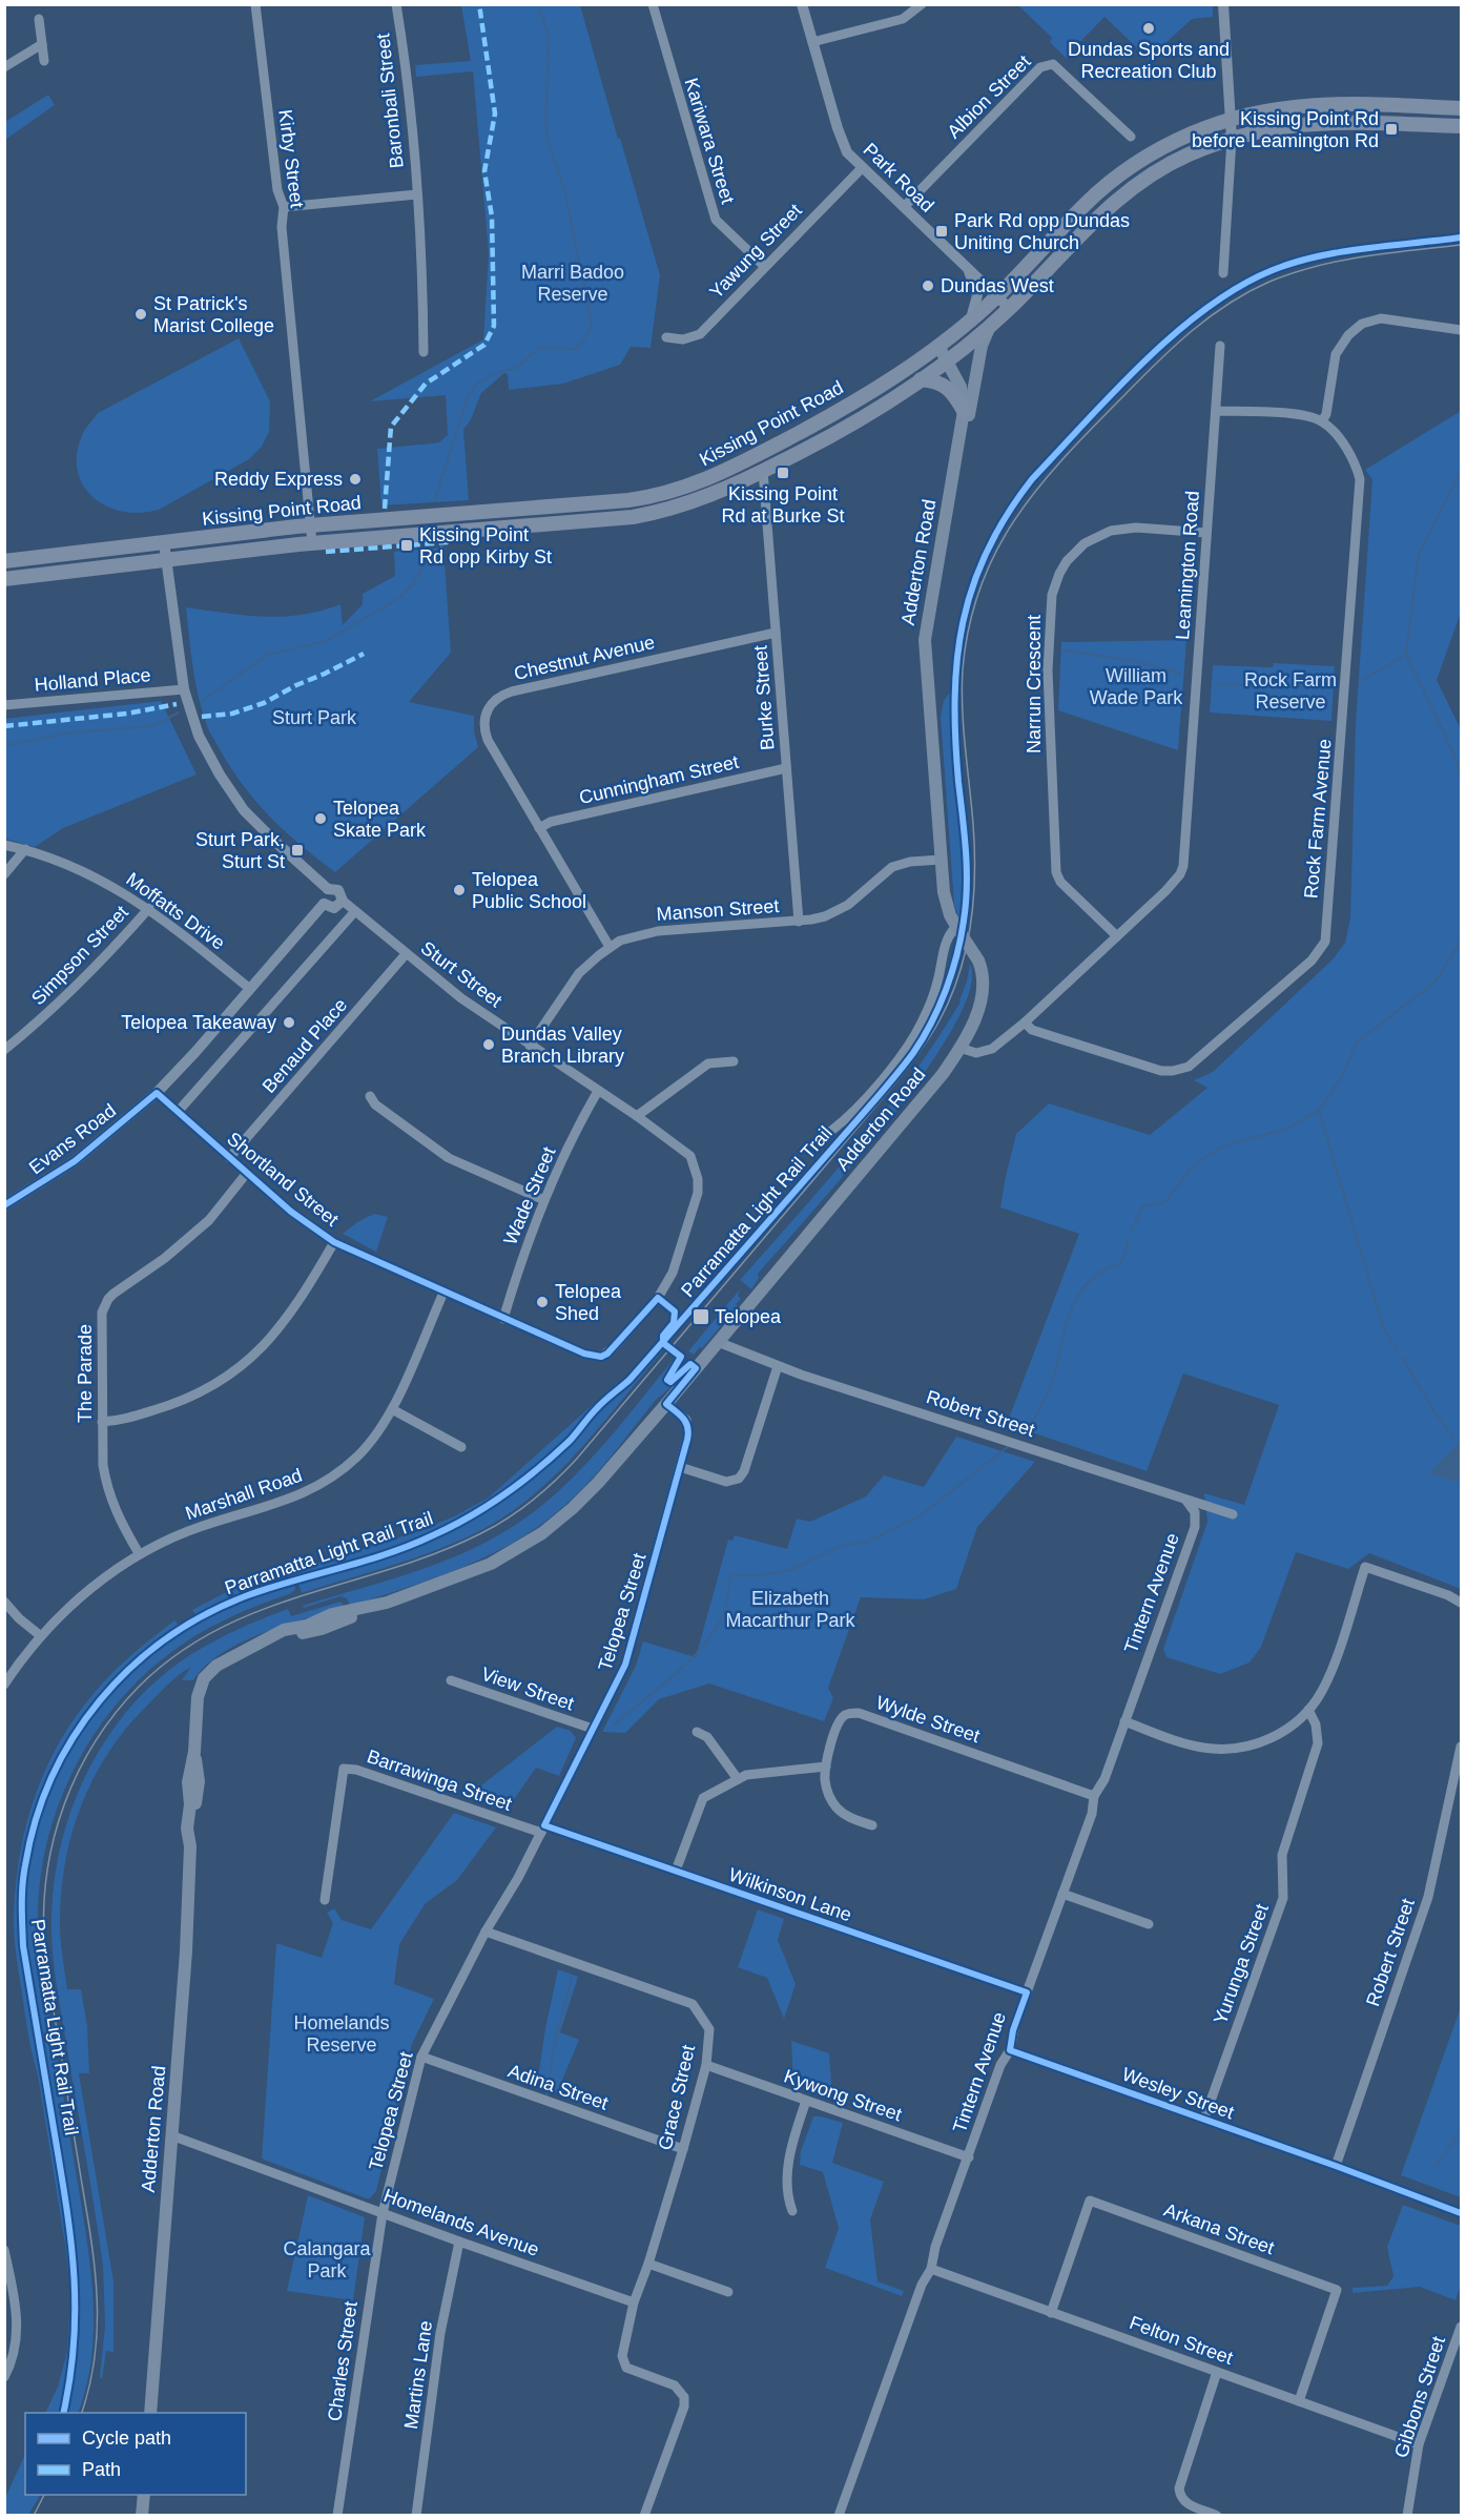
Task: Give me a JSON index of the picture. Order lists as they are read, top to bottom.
{
  "streets": {
    "main road": ["Kissing Point Road", "Adderton Road"],
    "street": [
      "Albion Street",
      "Baronbali Street",
      "Kariwara Street",
      "Kirby Street",
      "Park Road",
      "Yawung Street",
      "Leamington Road",
      "Chestnut Avenue",
      "Holland Place",
      "Narrun Crescent",
      "Burke Street",
      "Cunningham Street",
      "Rock Farm Avenue",
      "Manson Street",
      "Moffatts Drive",
      "Simpson Street",
      "Sturt Street",
      "Benaud Place",
      "Evans Road",
      "Shortland Street",
      "Wade Street",
      "The Parade",
      "Robert Street",
      "Marshall Road",
      "Tintern Avenue",
      "Telopea Street",
      "View Street",
      "Wylde Street",
      "Barrawinga Street",
      "Wilkinson Lane",
      "Yurunga Street",
      "Adina Street",
      "Wesley Street",
      "Kywong Street",
      "Grace Street",
      "Homelands Avenue",
      "Arkana Street",
      "Felton Street",
      "Charles Street",
      "Martins Lane",
      "Gibbons Street"
    ],
    "cycle path": ["Parramatta Light Rail Trail"]
  },
  "crossings": [
    ["Albion Street", "Park Road"],
    ["Baronbali Street", "Kirby Street"],
    ["Kariwara Street", "Yawung Street"],
    ["Kirby Street", "Kissing Point Road"],
    ["Park Road", "Yawung Street"],
    ["Park Road", "Kissing Point Road"],
    ["Kissing Point Road", "Adderton Road"],
    ["Kissing Point Road", "Burke Street"],
    ["Adderton Road", "Leamington Road"],
    ["Adderton Road", "Manson Street"],
    ["Adderton Road", "Robert Street"],
    ["Adderton Road", "Telopea Street"],
    ["Adderton Road", "Homelands Avenue"],
    ["Leamington Road", "Narrun Crescent"],
    ["Leamington Road", "Rock Farm Avenue"],
    ["Chestnut Avenue", "Burke Street"],
    ["Chestnut Avenue", "Cunningham Street"],
    ["Chestnut Avenue", "Manson Street"],
    ["Burke Street", "Cunningham Street"],
    ["Burke Street", "Manson Street"],
    ["Manson Street", "Sturt Street"],
    ["Moffatts Drive", "Simpson Street"],
    ["Moffatts Drive", "Evans Road"],
    ["Sturt Street", "Benaud Place"],
    ["Sturt Street", "Evans Road"],
    ["Sturt Street", "Shortland Street"],
    ["Sturt Street", "Wade Street"],
    ["Benaud Place", "Shortland Street"],
    ["Evans Road", "Shortland Street"],
    ["Shortland Street", "Wade Street"],
    ["Shortland Street", "The Parade"],
    ["Shortland Street", "Marshall Road"],
    ["The Parade", "Marshall Road"],
    ["Robert Street", "Tintern Avenue"],
    ["Robert Street", "Wesley Street"],
    ["Tintern Avenue", "Wylde Street"],
    ["Tintern Avenue", "Wilkinson Lane"],
    ["Tintern Avenue", "Wesley Street"],
    ["Tintern Avenue", "Kywong Street"],
    ["Tintern Avenue", "Felton Street"],
    ["Telopea Street", "View Street"],
    ["Telopea Street", "Barrawinga Street"],
    ["Telopea Street", "Wilkinson Lane"],
    ["Telopea Street", "Adina Street"],
    ["Telopea Street", "Grace Street"],
    ["Telopea Street", "Homelands Avenue"],
    ["Telopea Street", "Charles Street"],
    ["Barrawinga Street", "Wilkinson Lane"],
    ["Yurunga Street", "Wesley Street"],
    ["Adina Street", "Grace Street"],
    ["Kywong Street", "Grace Street"],
    ["Grace Street", "Homelands Avenue"],
    ["Homelands Avenue", "Charles Street"],
    ["Homelands Avenue", "Martins Lane"],
    ["Arkana Street", "Felton Street"],
    ["Felton Street", "Gibbons Street"]
  ],
  "parks": [
    "Marri Badoo Reserve",
    "William Wade Park",
    "Rock Farm Reserve",
    "Sturt Park",
    "Elizabeth Macarthur Park",
    "Homelands Reserve",
    "Calangara Park"
  ],
  "places": {
    "other": [
      "Dundas Sports and Recreation Club",
      "Dundas West",
      "St Patrick's Marist College",
      "Reddy Express",
      "Telopea Skate Park",
      "Telopea Public School",
      "Telopea Takeaway",
      "Dundas Valley Branch Library",
      "Telopea Shed"
    ],
    "transit": [
      "Kissing Point Rd before Leamington Rd",
      "Park Rd opp Dundas Uniting Church",
      "Kissing Point Rd at Burke St",
      "Kissing Point Rd opp Kirby St",
      "Sturt Park, Sturt St",
      "Telopea"
    ]
  },
  "legend": ["Cycle path", "Path"]
}
